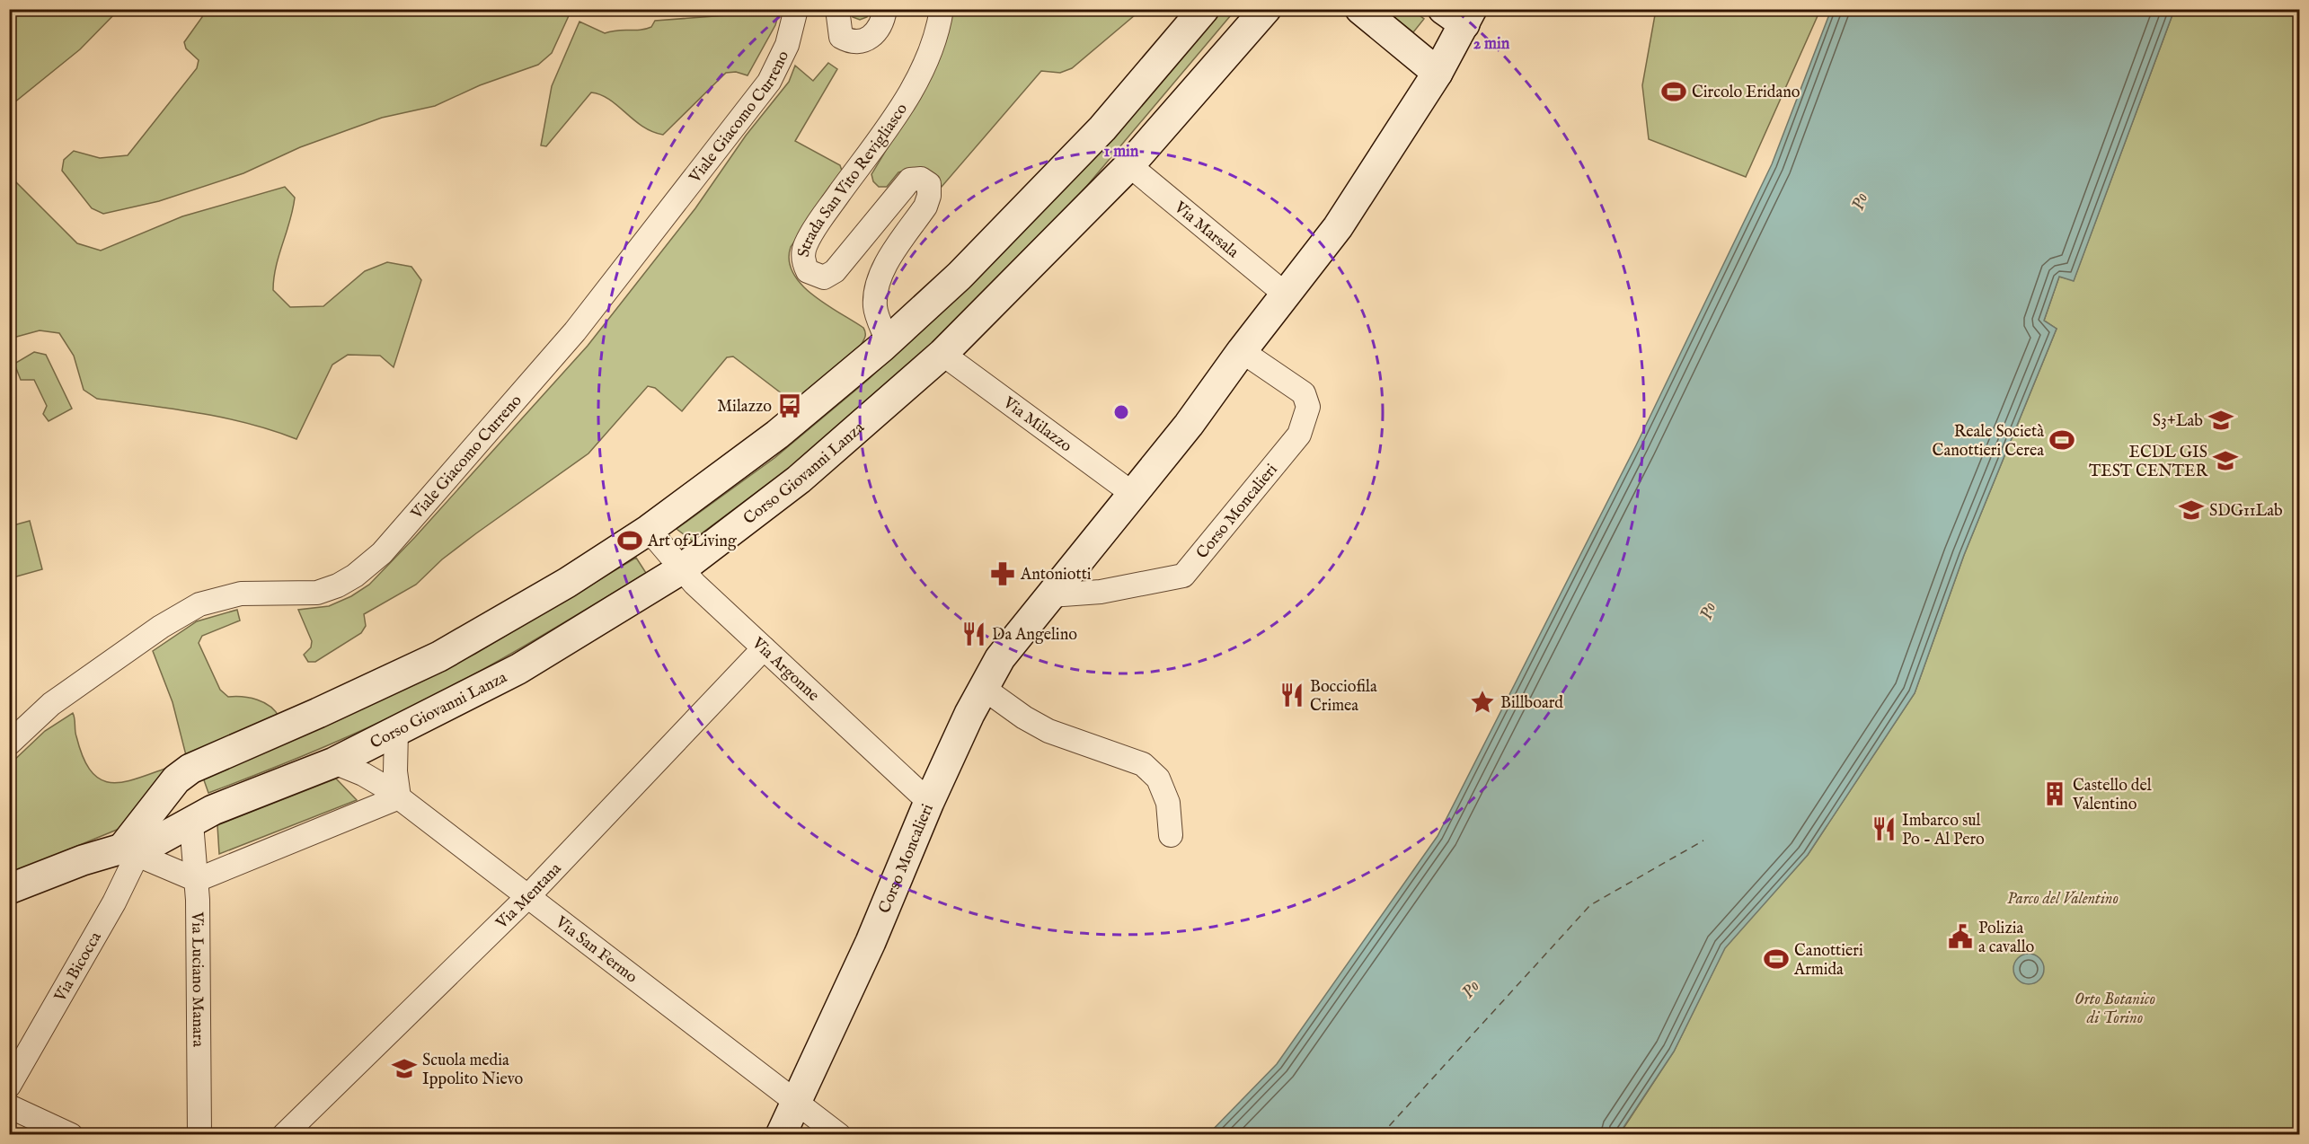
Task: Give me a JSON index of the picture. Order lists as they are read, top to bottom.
{
  "streets": {
    "street": [
      "Viale Giacomo Curreno",
      "Strada San Vito Revigliasco",
      "Via Marsala",
      "Via Milazzo",
      "Corso Giovanni Lanza",
      "Corso Moncalieri",
      "Via Argonne",
      "Via Mentana",
      "Via San Fermo",
      "Via Bicocca",
      "Via Luciano Manara"
    ]
  },
  "crossings": [
    ["Via Marsala", "Corso Giovanni Lanza"],
    ["Via Marsala", "Corso Moncalieri"],
    ["Via Milazzo", "Corso Giovanni Lanza"],
    ["Via Milazzo", "Corso Moncalieri"],
    ["Corso Giovanni Lanza", "Via Argonne"],
    ["Corso Giovanni Lanza", "Via San Fermo"],
    ["Corso Giovanni Lanza", "Via Bicocca"],
    ["Corso Giovanni Lanza", "Via Luciano Manara"],
    ["Corso Moncalieri", "Via Argonne"],
    ["Corso Moncalieri", "Via San Fermo"],
    ["Via Argonne", "Via Mentana"],
    ["Via Mentana", "Via San Fermo"]
  ],
  "water": ["Po"],
  "parks": ["Parco del Valentino", "Orto Botanico di Torino"],
  "places": {
    "sports": [
      "Circolo Eridano",
      "Reale Società Canottieri Cerea",
      "Art of Living",
      "Canottieri Armida"
    ],
    "bus stop": ["Milazzo"],
    "school or university": [
      "S3+Lab",
      "ECDL GIS TEST CENTER",
      "SDG11Lab",
      "Scuola media Ippolito Nievo"
    ],
    "pharmacy": ["Antoniotti"],
    "restaurant": ["Da Angelino", "Bocciofila Crimea", "Imbarco sul Po - Al Pero"],
    "place": ["Billboard"],
    "building": ["Castello del Valentino"],
    "public building": ["Polizia a cavallo"]
  },
  "rings": ["2 min", "1 min"]
}
